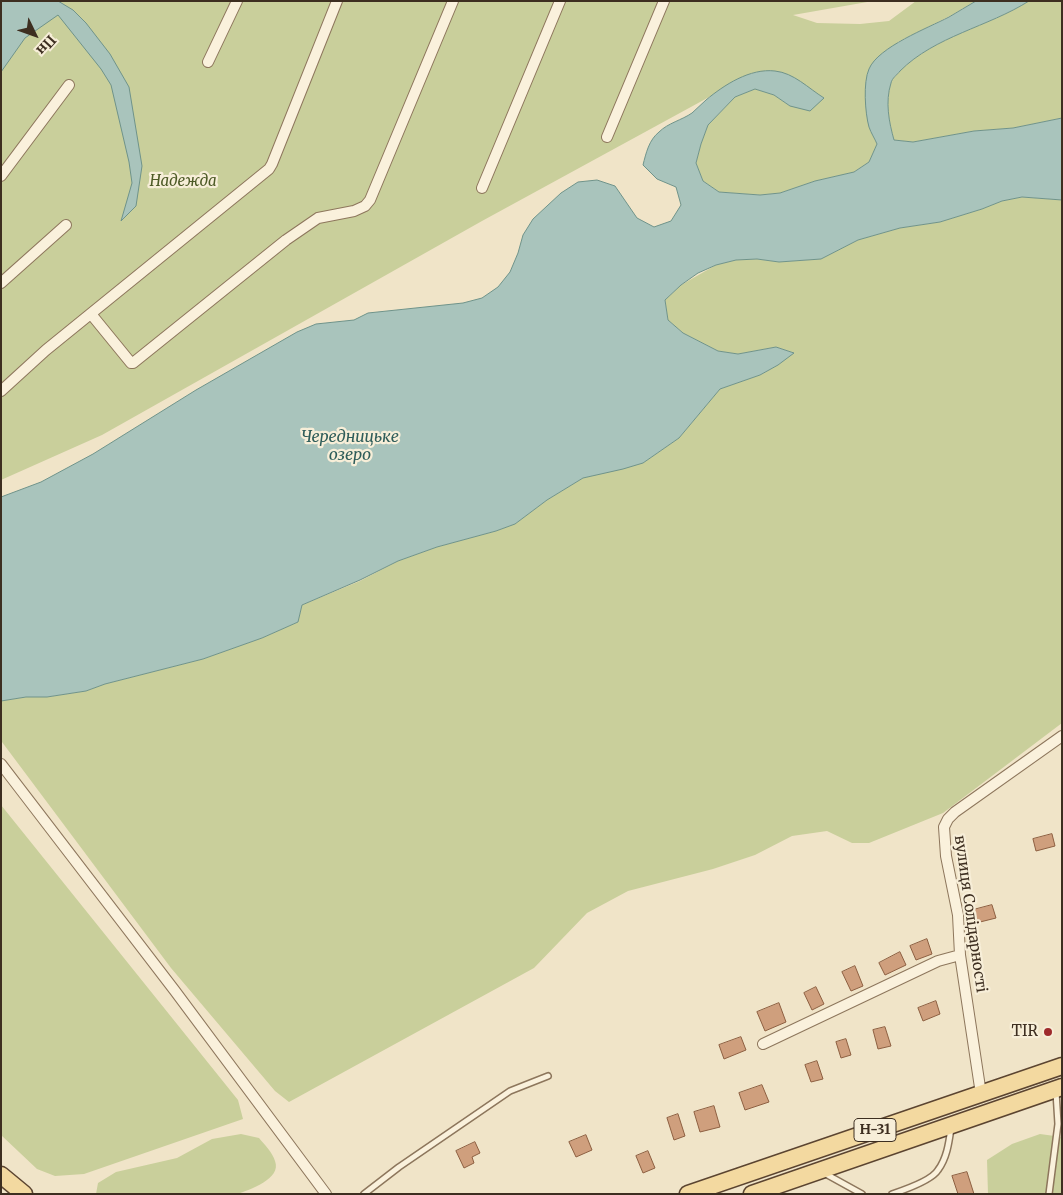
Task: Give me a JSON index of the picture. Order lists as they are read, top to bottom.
{
  "streets": {
    "main road": ["Н-31"],
    "street": ["вулиця Солідарності"]
  },
  "crossings": [
    ["вулиця Солідарності", "Н-31"]
  ],
  "water": ["Чередницьке озеро"],
  "parks": ["Надежда"],
  "places": ["TIR"],
  "north": "bottom right"
}
